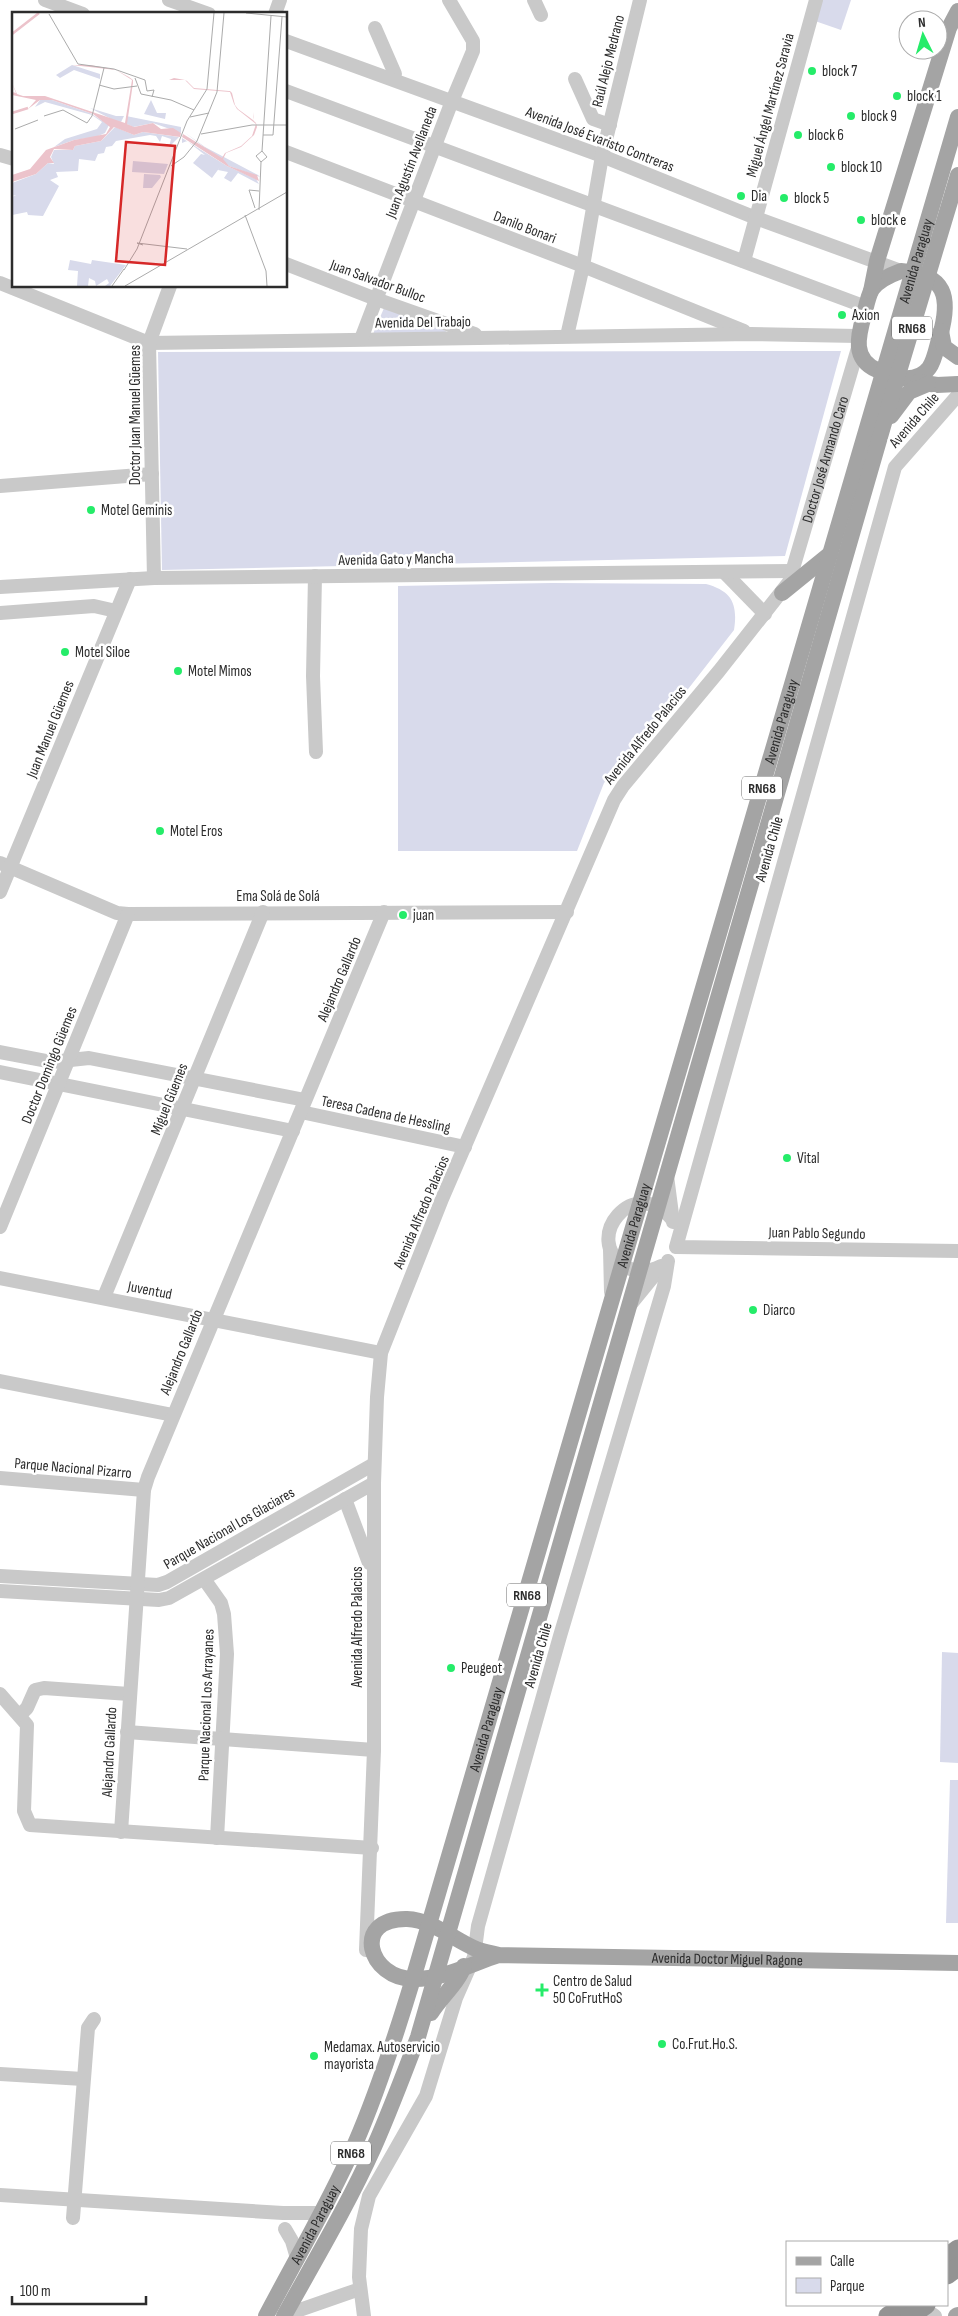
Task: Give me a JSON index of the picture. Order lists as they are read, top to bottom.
{
  "streets": {
    "main road": ["Avenida Paraguay", "RN68", "Avenida Doctor Miguel Ragone"],
    "street": [
      "Raúl Alejo Medrano",
      "Miguel Ángel Martínez Saravia",
      "Avenida José Evaristo Contreras",
      "Juan Agustín Avellaneda",
      "Danilo Bonari",
      "Juan Salvador Bulloc",
      "Avenida Del Trabajo",
      "Doctor Juan Manuel Güemes",
      "Avenida Chile",
      "Doctor José Armando Caro",
      "Avenida Gato y Mancha",
      "Juan Manuel Güemes",
      "Avenida Alfredo Palacios",
      "Ema Solá de Solá",
      "Alejandro Gallardo",
      "Doctor Domingo Güemes",
      "Miguel Güemes",
      "Teresa Cadena de Hessling",
      "Juan Pablo Segundo",
      "Juventud",
      "Parque Nacional Pizarro",
      "Parque Nacional Los Glaciares",
      "Parque Nacional Los Arrayanes"
    ]
  },
  "crossings": [
    ["Raúl Alejo Medrano", "Avenida José Evaristo Contreras"],
    ["Raúl Alejo Medrano", "Danilo Bonari"],
    ["Raúl Alejo Medrano", "Avenida Del Trabajo"],
    ["Miguel Ángel Martínez Saravia", "Avenida José Evaristo Contreras"],
    ["Avenida José Evaristo Contreras", "Juan Agustín Avellaneda"],
    ["Avenida José Evaristo Contreras", "Avenida Paraguay"],
    ["Juan Agustín Avellaneda", "Danilo Bonari"],
    ["Juan Agustín Avellaneda", "Juan Salvador Bulloc"],
    ["Juan Agustín Avellaneda", "Avenida Del Trabajo"],
    ["Danilo Bonari", "Avenida Del Trabajo"],
    ["Avenida Paraguay", "Avenida Chile"],
    ["Avenida Paraguay", "Avenida Doctor Miguel Ragone"],
    ["Juan Salvador Bulloc", "Avenida Del Trabajo"],
    ["Avenida Del Trabajo", "Doctor Juan Manuel Güemes"],
    ["Avenida Del Trabajo", "Doctor José Armando Caro"],
    ["Doctor Juan Manuel Güemes", "Avenida Gato y Mancha"],
    ["Avenida Chile", "Juan Pablo Segundo"],
    ["Avenida Chile", "Avenida Doctor Miguel Ragone"],
    ["Doctor José Armando Caro", "Avenida Gato y Mancha"],
    ["Doctor José Armando Caro", "Avenida Alfredo Palacios"],
    ["Avenida Gato y Mancha", "Juan Manuel Güemes"],
    ["Avenida Gato y Mancha", "Avenida Alfredo Palacios"],
    ["Juan Manuel Güemes", "Ema Solá de Solá"],
    ["Avenida Alfredo Palacios", "Ema Solá de Solá"],
    ["Avenida Alfredo Palacios", "Teresa Cadena de Hessling"],
    ["Avenida Alfredo Palacios", "Juventud"],
    ["Avenida Alfredo Palacios", "Parque Nacional Los Glaciares"],
    ["Avenida Alfredo Palacios", "Avenida Doctor Miguel Ragone"],
    ["Ema Solá de Solá", "Alejandro Gallardo"],
    ["Ema Solá de Solá", "Doctor Domingo Güemes"],
    ["Ema Solá de Solá", "Miguel Güemes"],
    ["Alejandro Gallardo", "Teresa Cadena de Hessling"],
    ["Alejandro Gallardo", "Juventud"],
    ["Alejandro Gallardo", "Parque Nacional Pizarro"],
    ["Alejandro Gallardo", "Parque Nacional Los Glaciares"],
    ["Doctor Domingo Güemes", "Teresa Cadena de Hessling"],
    ["Miguel Güemes", "Teresa Cadena de Hessling"],
    ["Miguel Güemes", "Juventud"],
    ["Parque Nacional Los Glaciares", "Parque Nacional Los Arrayanes"]
  ],
  "places": {
    "other": [
      "block 7",
      "block 1",
      "block 9",
      "block 6",
      "block 10",
      "Dia",
      "block 5",
      "block e",
      "Axion",
      "Motel Geminis",
      "Motel Siloe",
      "Motel Mimos",
      "Motel Eros",
      "juan",
      "Vital",
      "Diarco",
      "Peugeot",
      "Co.Frut.Ho.S.",
      "Medamax. Autoservicio mayorista"
    ],
    "health": ["Centro de Salud 50 CoFrutHoS"]
  },
  "legend": ["Calle", "Parque"],
  "scale_bar": "100 m",
  "north": "top"
}
